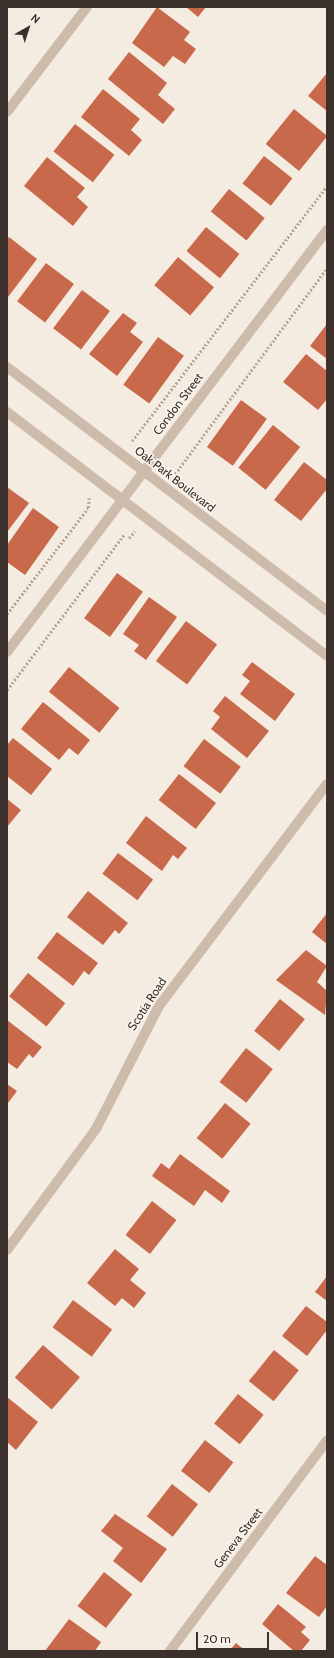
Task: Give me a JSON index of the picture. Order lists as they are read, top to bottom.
{
  "streets": {
    "street": [
      "Condon Street",
      "Oak Park Boulevard",
      "Scotia Road",
      "Geneva Street"
    ]
  },
  "crossings": [
    ["Condon Street", "Oak Park Boulevard"]
  ],
  "scale_bar": "20 m",
  "north": "top right"
}
